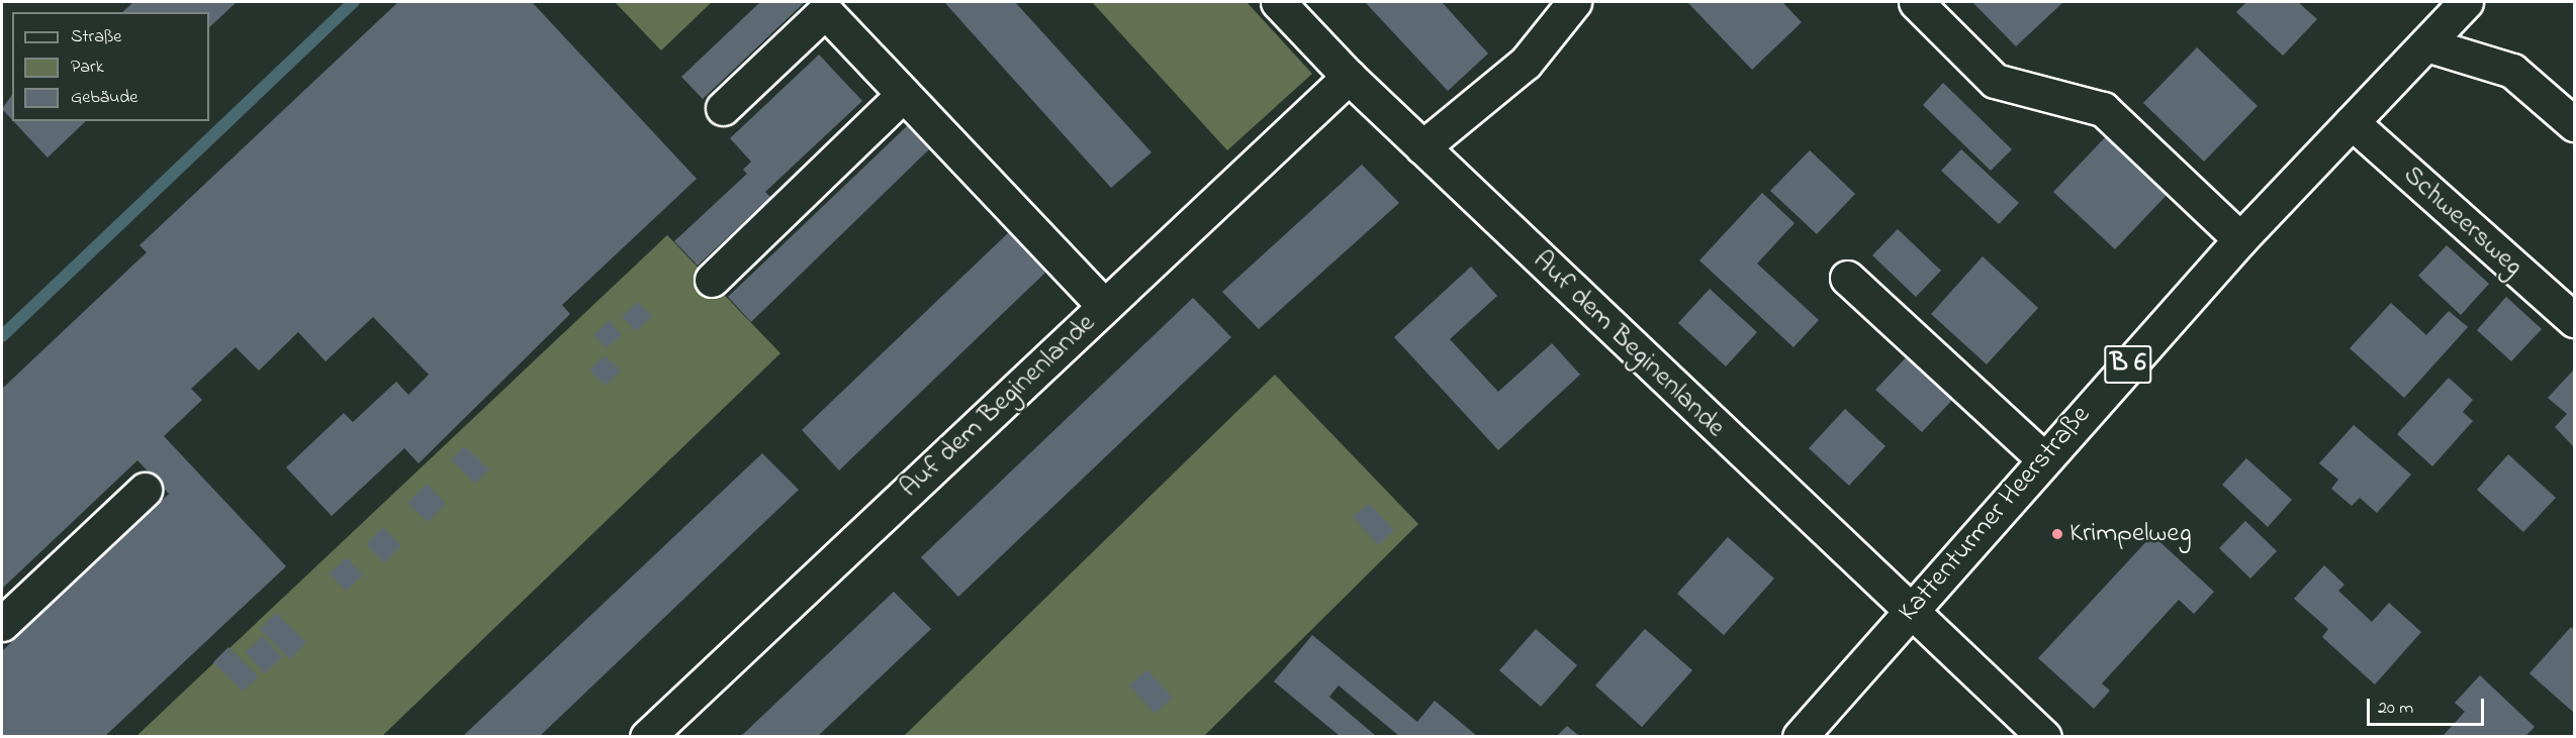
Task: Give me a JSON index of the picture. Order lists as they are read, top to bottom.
{
  "streets": {
    "street": [
      "Schweersweg",
      "Auf dem Beginenlande",
      "B 6",
      "Kattenturmer Heerstraße"
    ]
  },
  "crossings": [
    ["Schweersweg", "Kattenturmer Heerstraße"],
    ["Auf dem Beginenlande", "Kattenturmer Heerstraße"]
  ],
  "places": ["Krimpelweg"],
  "legend": ["Straße", "Park", "Gebäude"],
  "scale_bar": "20 m"
}
